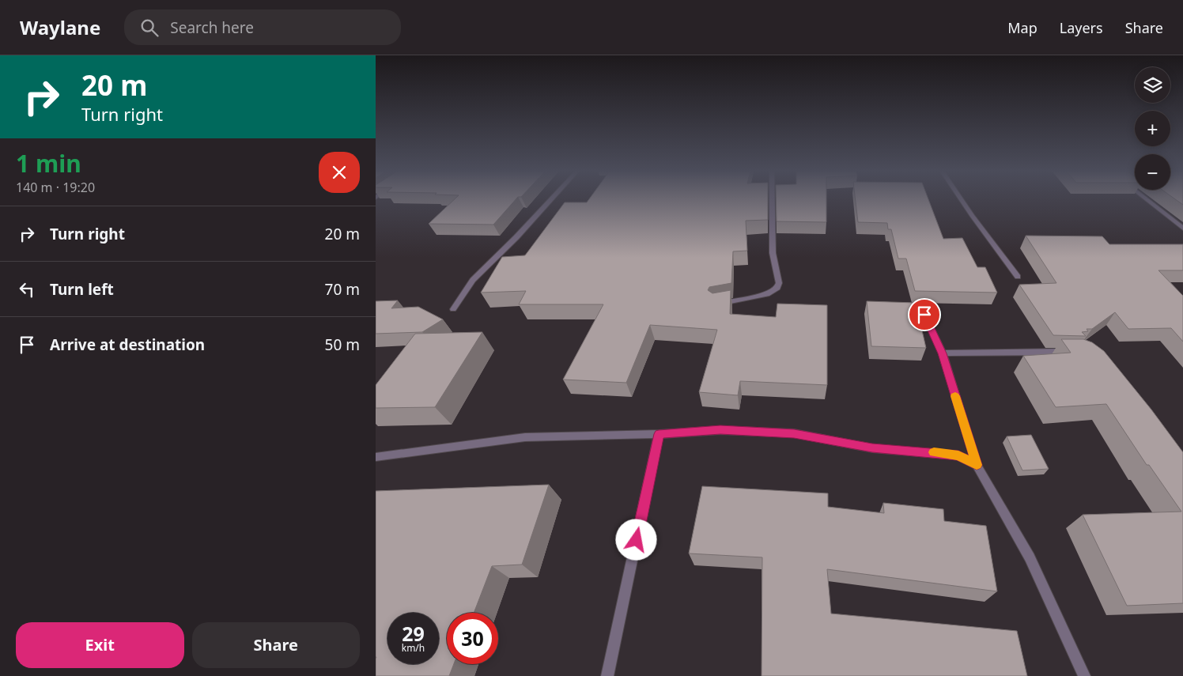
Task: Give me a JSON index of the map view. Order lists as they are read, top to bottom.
{
  "page": {
    "header": "Waylane",
    "search": "Search here",
    "nav": ["Map", "Layers", "Share"],
    "turn": ["20 m", "Turn right"],
    "map_buttons": ["+", "−"],
    "heading": ["1 min", "140 m · 19:20"],
    "list": [
      {
        "name": "Turn right",
        "value": "20 m"
      },
      {
        "name": "Turn left",
        "value": "70 m"
      },
      {
        "name": "Arrive at destination",
        "value": "50 m"
      }
    ],
    "speed": "29 km/h",
    "limit": "30",
    "buttons": ["Exit", "Share"]
  }
}
